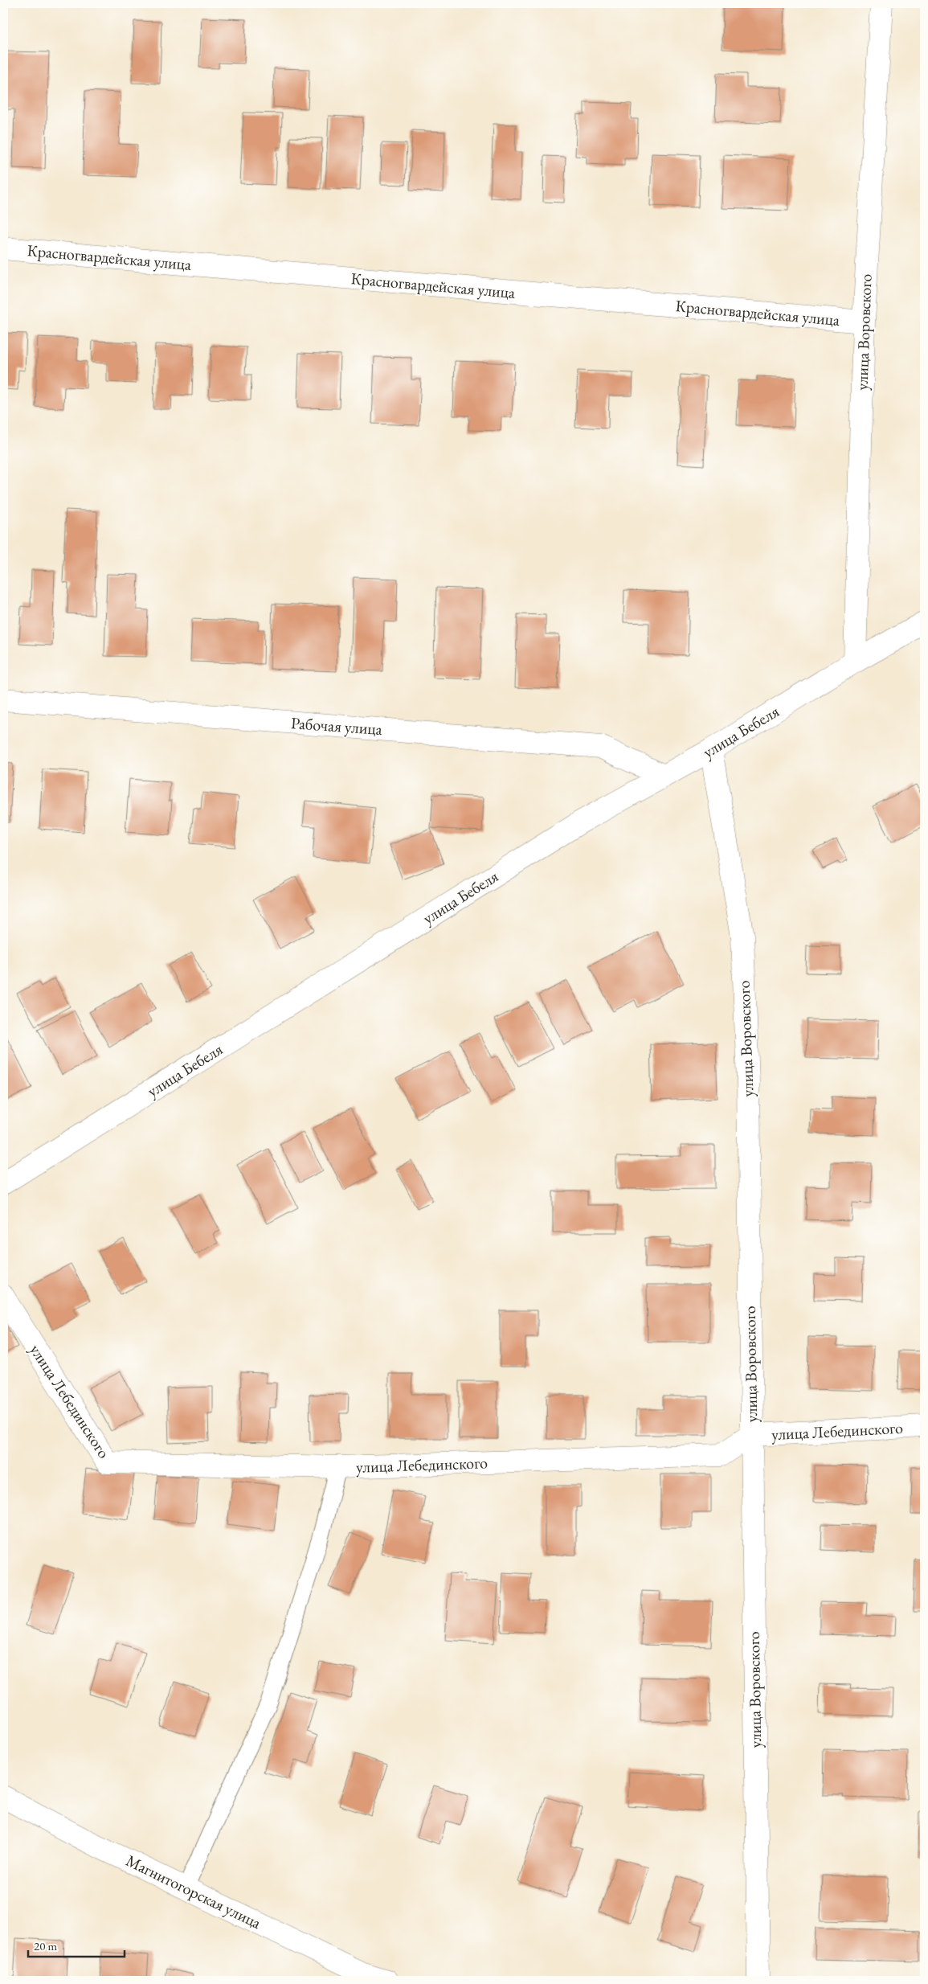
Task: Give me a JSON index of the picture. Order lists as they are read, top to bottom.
{
  "streets": {
    "street": [
      "Красногвардейская улица",
      "улица Воровского",
      "Рабочая улица",
      "улица Бебеля",
      "улица Лебединского",
      "Магнитогорская улица"
    ]
  },
  "crossings": [
    ["Красногвардейская улица", "улица Воровского"],
    ["улица Воровского", "улица Бебеля"],
    ["улица Воровского", "улица Лебединского"],
    ["Рабочая улица", "улица Бебеля"]
  ],
  "scale_bar": "20 m"
}
